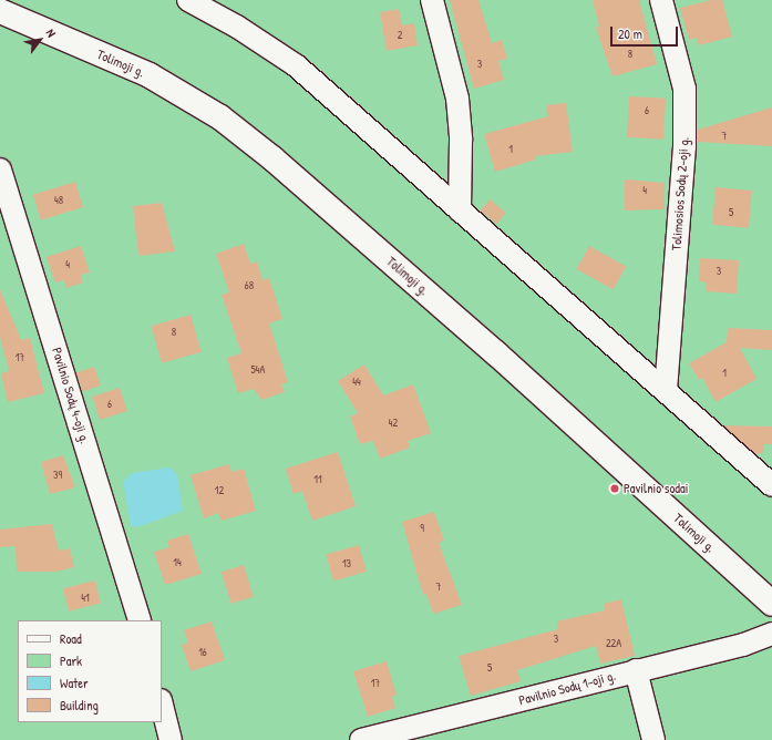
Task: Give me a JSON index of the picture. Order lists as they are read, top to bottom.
{
  "streets": {
    "street": [
      "Tolimoji g.",
      "Tolimosios Sodų 2-oji g.",
      "Pavilnio Sodų 4-oji g.",
      "Pavilnio Sodų 1-oji g."
    ]
  },
  "places": ["Pavilnio sodai"],
  "house_numbers": [
    "2",
    "8",
    "3",
    "6",
    "7",
    "1",
    "4",
    "48",
    "5",
    "4",
    "3",
    "68",
    "8",
    "17",
    "54A",
    "1",
    "44",
    "6",
    "42",
    "39",
    "11",
    "12",
    "9",
    "14",
    "13",
    "7",
    "41",
    "3",
    "22A",
    "16",
    "5",
    "17"
  ],
  "legend": [
    "Road",
    "Park",
    "Water",
    "Building"
  ],
  "scale_bar": "20 m",
  "north": "top right"
}
